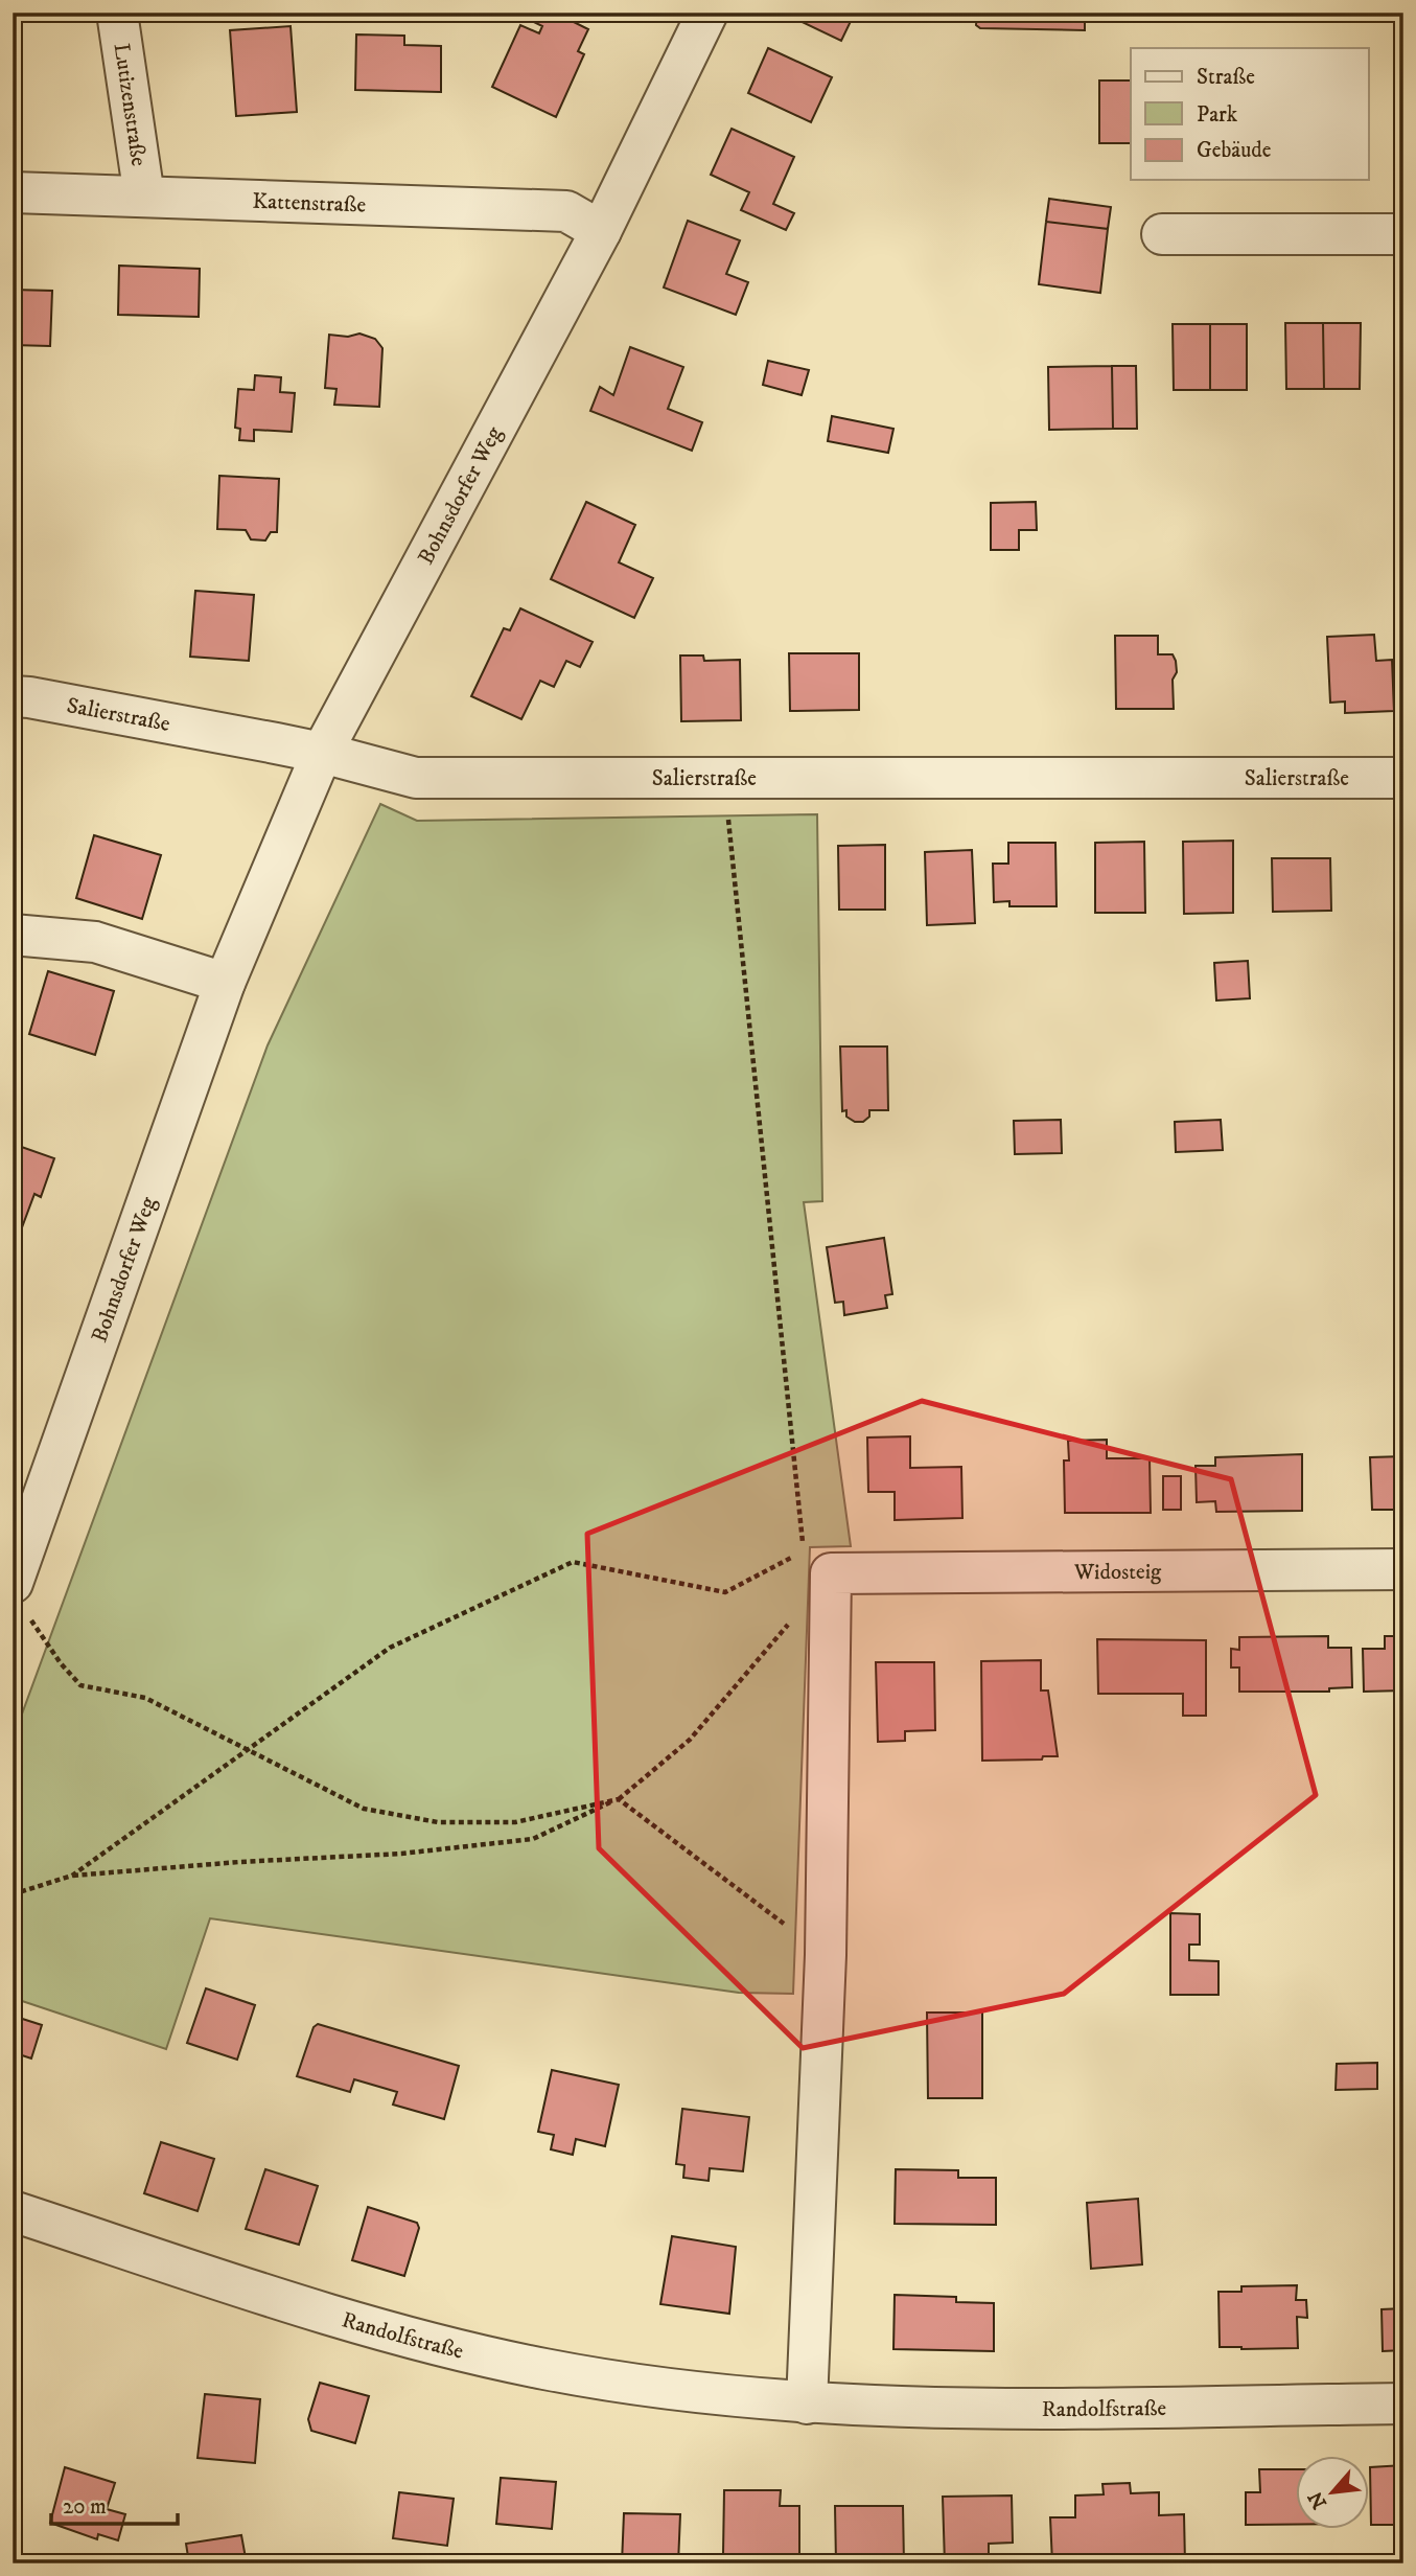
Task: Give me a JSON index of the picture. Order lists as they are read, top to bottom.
{
  "streets": {
    "street": [
      "Lutizenstraße",
      "Kattenstraße",
      "Bohnsdorfer Weg",
      "Salierstraße",
      "Widosteig",
      "Randolfstraße"
    ]
  },
  "crossings": [
    ["Lutizenstraße", "Kattenstraße"],
    ["Kattenstraße", "Bohnsdorfer Weg"],
    ["Bohnsdorfer Weg", "Salierstraße"]
  ],
  "legend": ["Straße", "Park", "Gebäude"],
  "scale_bar": "20 m",
  "north": "bottom left"
}
